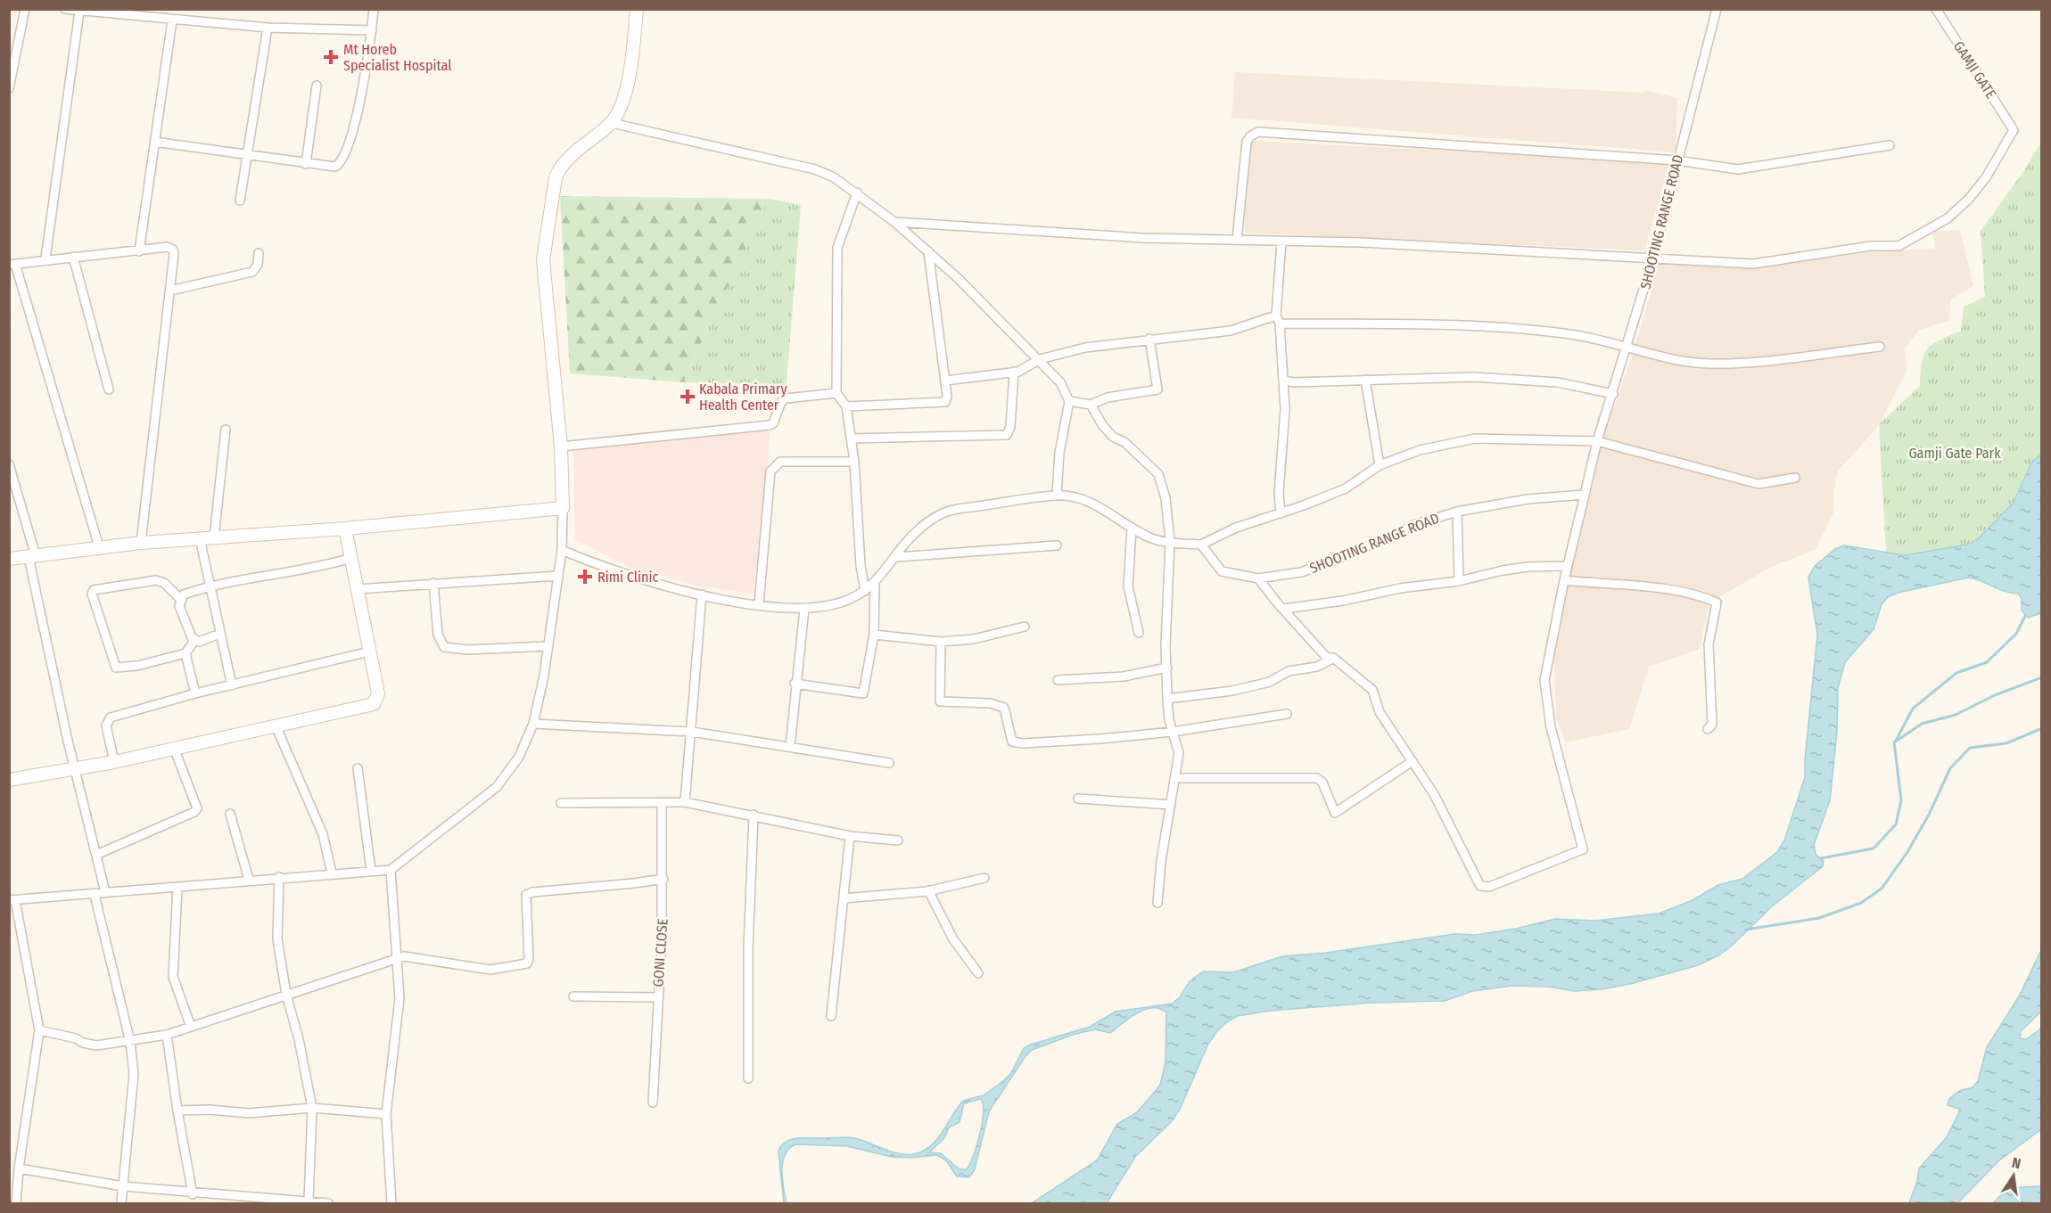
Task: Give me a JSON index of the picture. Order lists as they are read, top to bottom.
{
  "streets": {
    "street": ["GAMJI GATE", "SHOOTING RANGE ROAD", "GONI CLOSE"]
  },
  "crossings": [
    ["GAMJI GATE", "SHOOTING RANGE ROAD"]
  ],
  "parks": ["Gamji Gate Park"],
  "places": {
    "health": ["Mt Horeb Specialist Hospital", "Kabala Primary Health Center", "Rimi Clinic"]
  },
  "north": "top"
}
